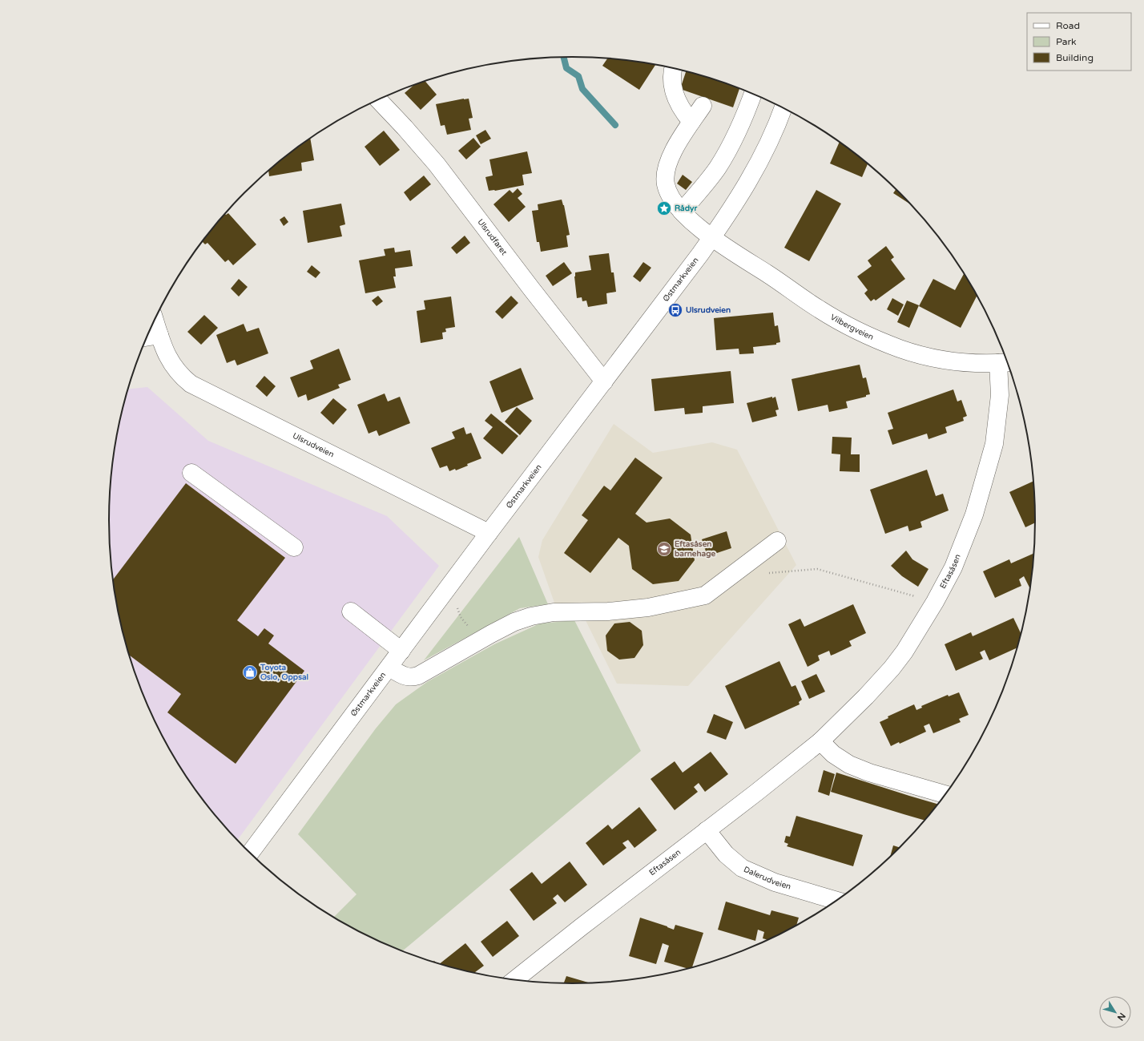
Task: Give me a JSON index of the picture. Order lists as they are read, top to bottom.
{
  "streets": {
    "street": [
      "Ulsrudfaret",
      "Østmarkveien",
      "Vilbergveien",
      "Ulsrudveien",
      "Eftasåsen",
      "Dalerudveien"
    ]
  },
  "crossings": [
    ["Ulsrudfaret", "Østmarkveien"],
    ["Østmarkveien", "Vilbergveien"],
    ["Østmarkveien", "Ulsrudveien"],
    ["Vilbergveien", "Eftasåsen"],
    ["Eftasåsen", "Dalerudveien"]
  ],
  "places": {
    "place": ["Rådyr"],
    "bus stop": ["Ulsrudveien"],
    "school or university": ["Eftasåsen barnehage"],
    "shop": ["Toyota Oslo, Oppsal"]
  },
  "legend": ["Road", "Park", "Building"],
  "north": "bottom right"
}
